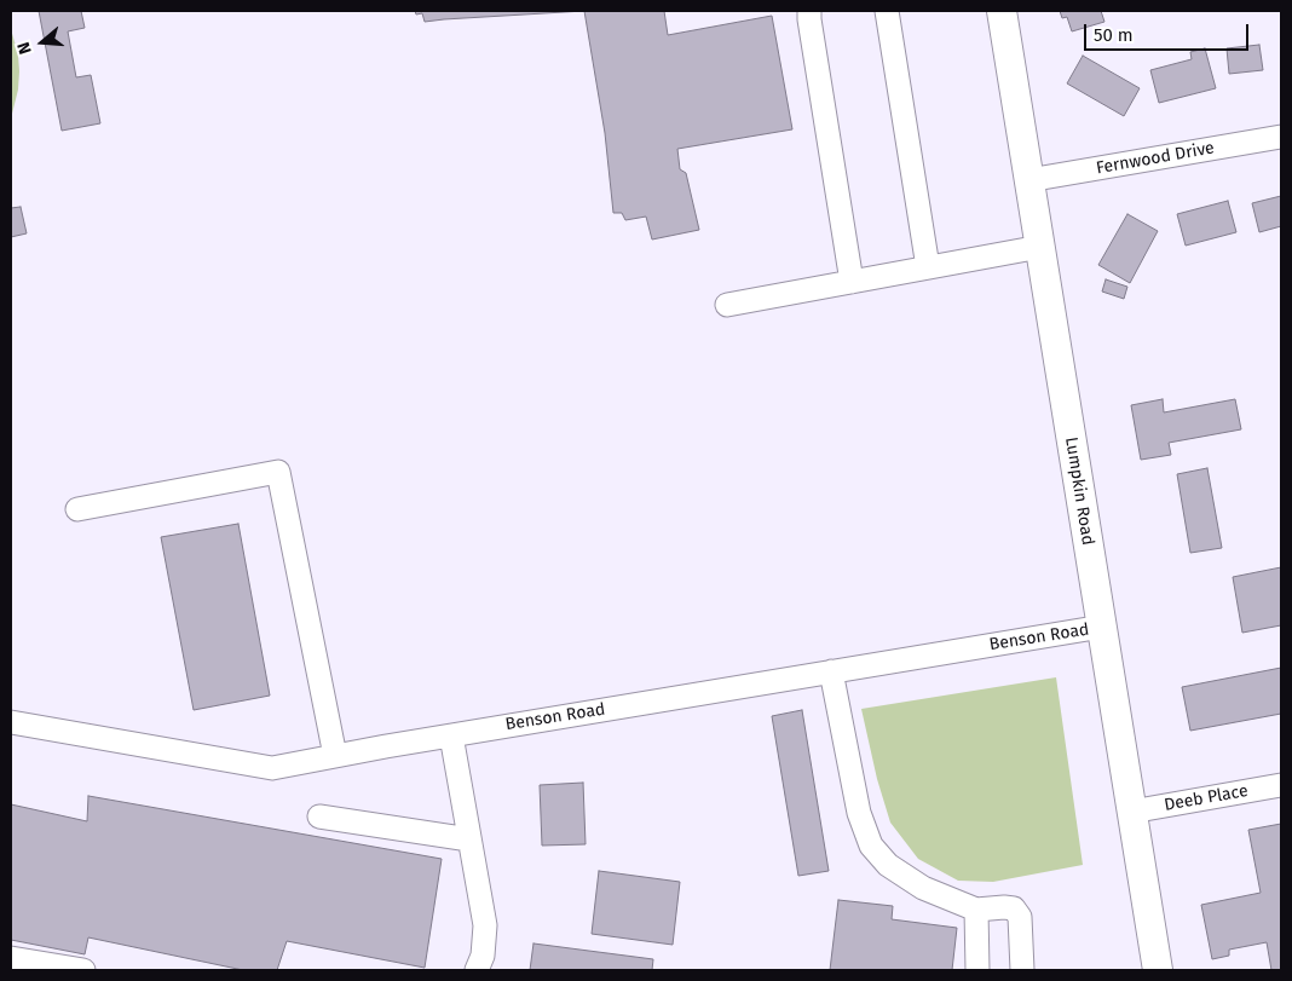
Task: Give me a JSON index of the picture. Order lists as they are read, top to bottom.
{
  "streets": {
    "main road": ["Lumpkin Road"],
    "street": ["Fernwood Drive", "Benson Road", "Deeb Place"]
  },
  "crossings": [
    ["Fernwood Drive", "Lumpkin Road"],
    ["Lumpkin Road", "Benson Road"],
    ["Lumpkin Road", "Deeb Place"]
  ],
  "scale_bar": "50 m",
  "north": "left"
}
